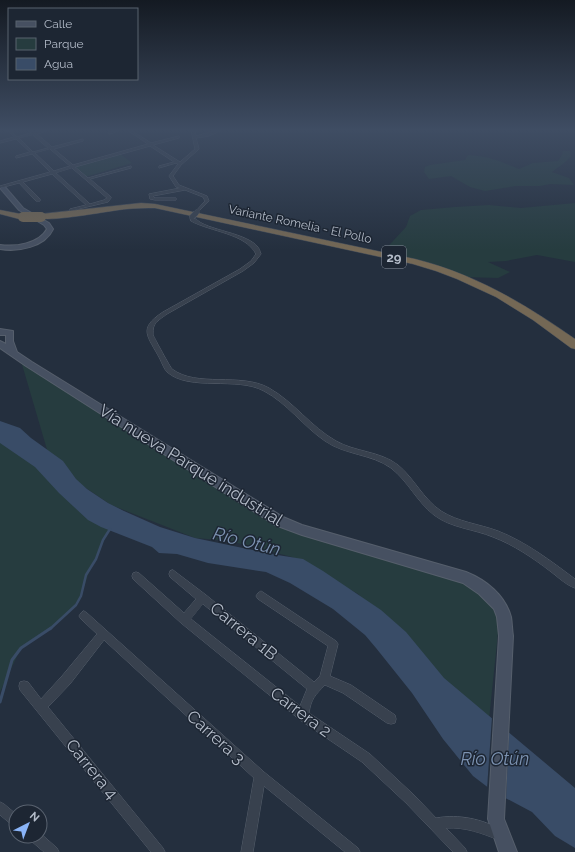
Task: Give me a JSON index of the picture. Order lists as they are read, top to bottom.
{
  "streets": {
    "highway": ["Variante Romelia - El Pollo", "29"],
    "main road": ["Vía nueva Parque industrial"],
    "street": [
      "Carrera 1B",
      "Carrera 2",
      "Carrera 3",
      "Carrera 4"
    ]
  },
  "water": ["Río Otún"],
  "legend": ["Calle", "Parque", "Agua"],
  "north": "top right"
}
